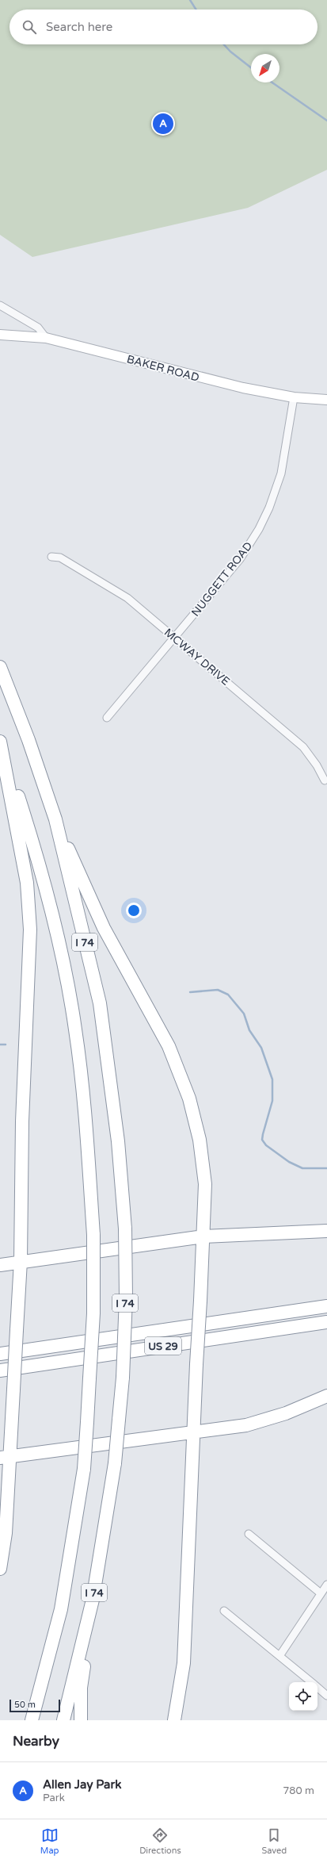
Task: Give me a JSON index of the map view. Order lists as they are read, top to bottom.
{
  "streets": {
    "highway": ["I 74", "US 29"],
    "street": ["BAKER ROAD", "NUGGETT ROAD", "MCWAY DRIVE"]
  },
  "crossings": [
    ["BAKER ROAD", "NUGGETT ROAD"],
    ["NUGGETT ROAD", "MCWAY DRIVE"]
  ],
  "scale_bar": "50 m",
  "north": "bottom left",
  "page": {
    "search": "Search here",
    "pins": "A",
    "scale": "50 m",
    "heading": "Nearby",
    "list": [
      {
        "mark": "A",
        "name": "Allen Jay Park",
        "note": "Park",
        "value": "780 m"
      }
    ],
    "nav": ["Map", "Directions", "Saved"]
  }
}
